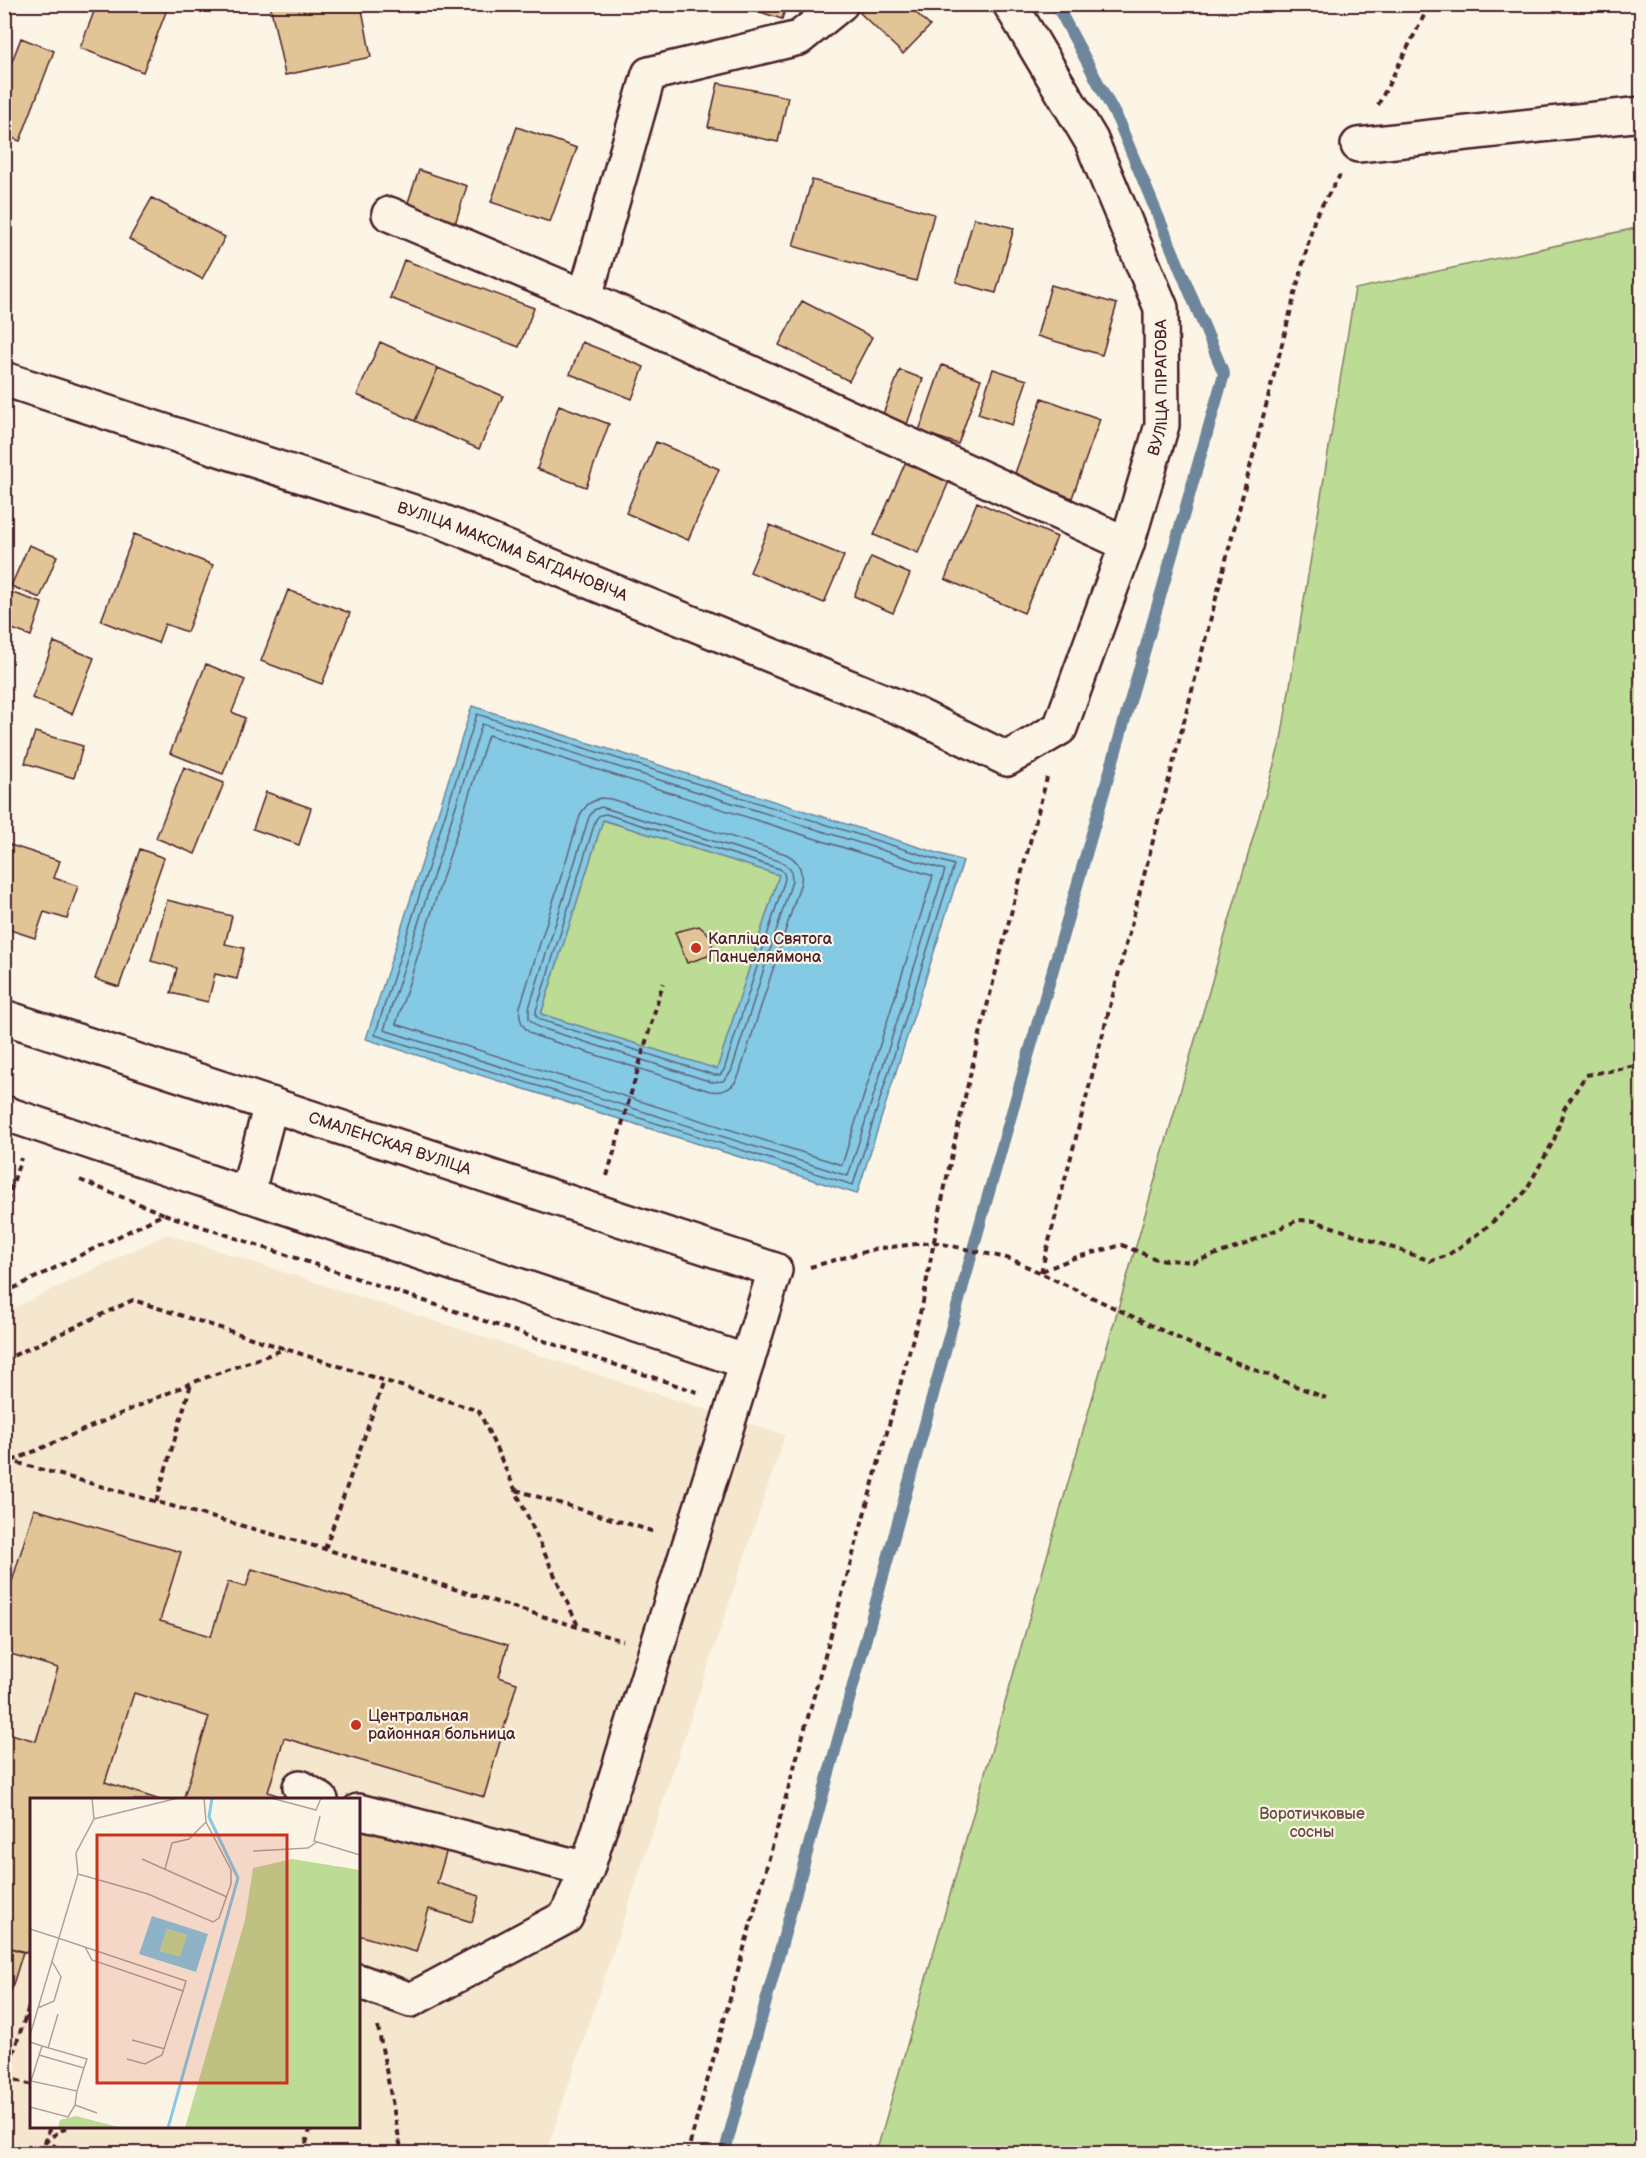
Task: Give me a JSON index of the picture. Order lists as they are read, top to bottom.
{
  "streets": {
    "street": ["ВУЛІЦА ПІРАГОВА", "ВУЛІЦА МАКСІМА БАГДАНОВІЧА", "СМАЛЕНСКАЯ ВУЛІЦА"]
  },
  "crossings": [
    ["ВУЛІЦА ПІРАГОВА", "ВУЛІЦА МАКСІМА БАГДАНОВІЧА"]
  ],
  "parks": ["Воротичковые сосны"],
  "places": ["Капліца Святога Панцеляймона", "Центральная районная больница"]
}
